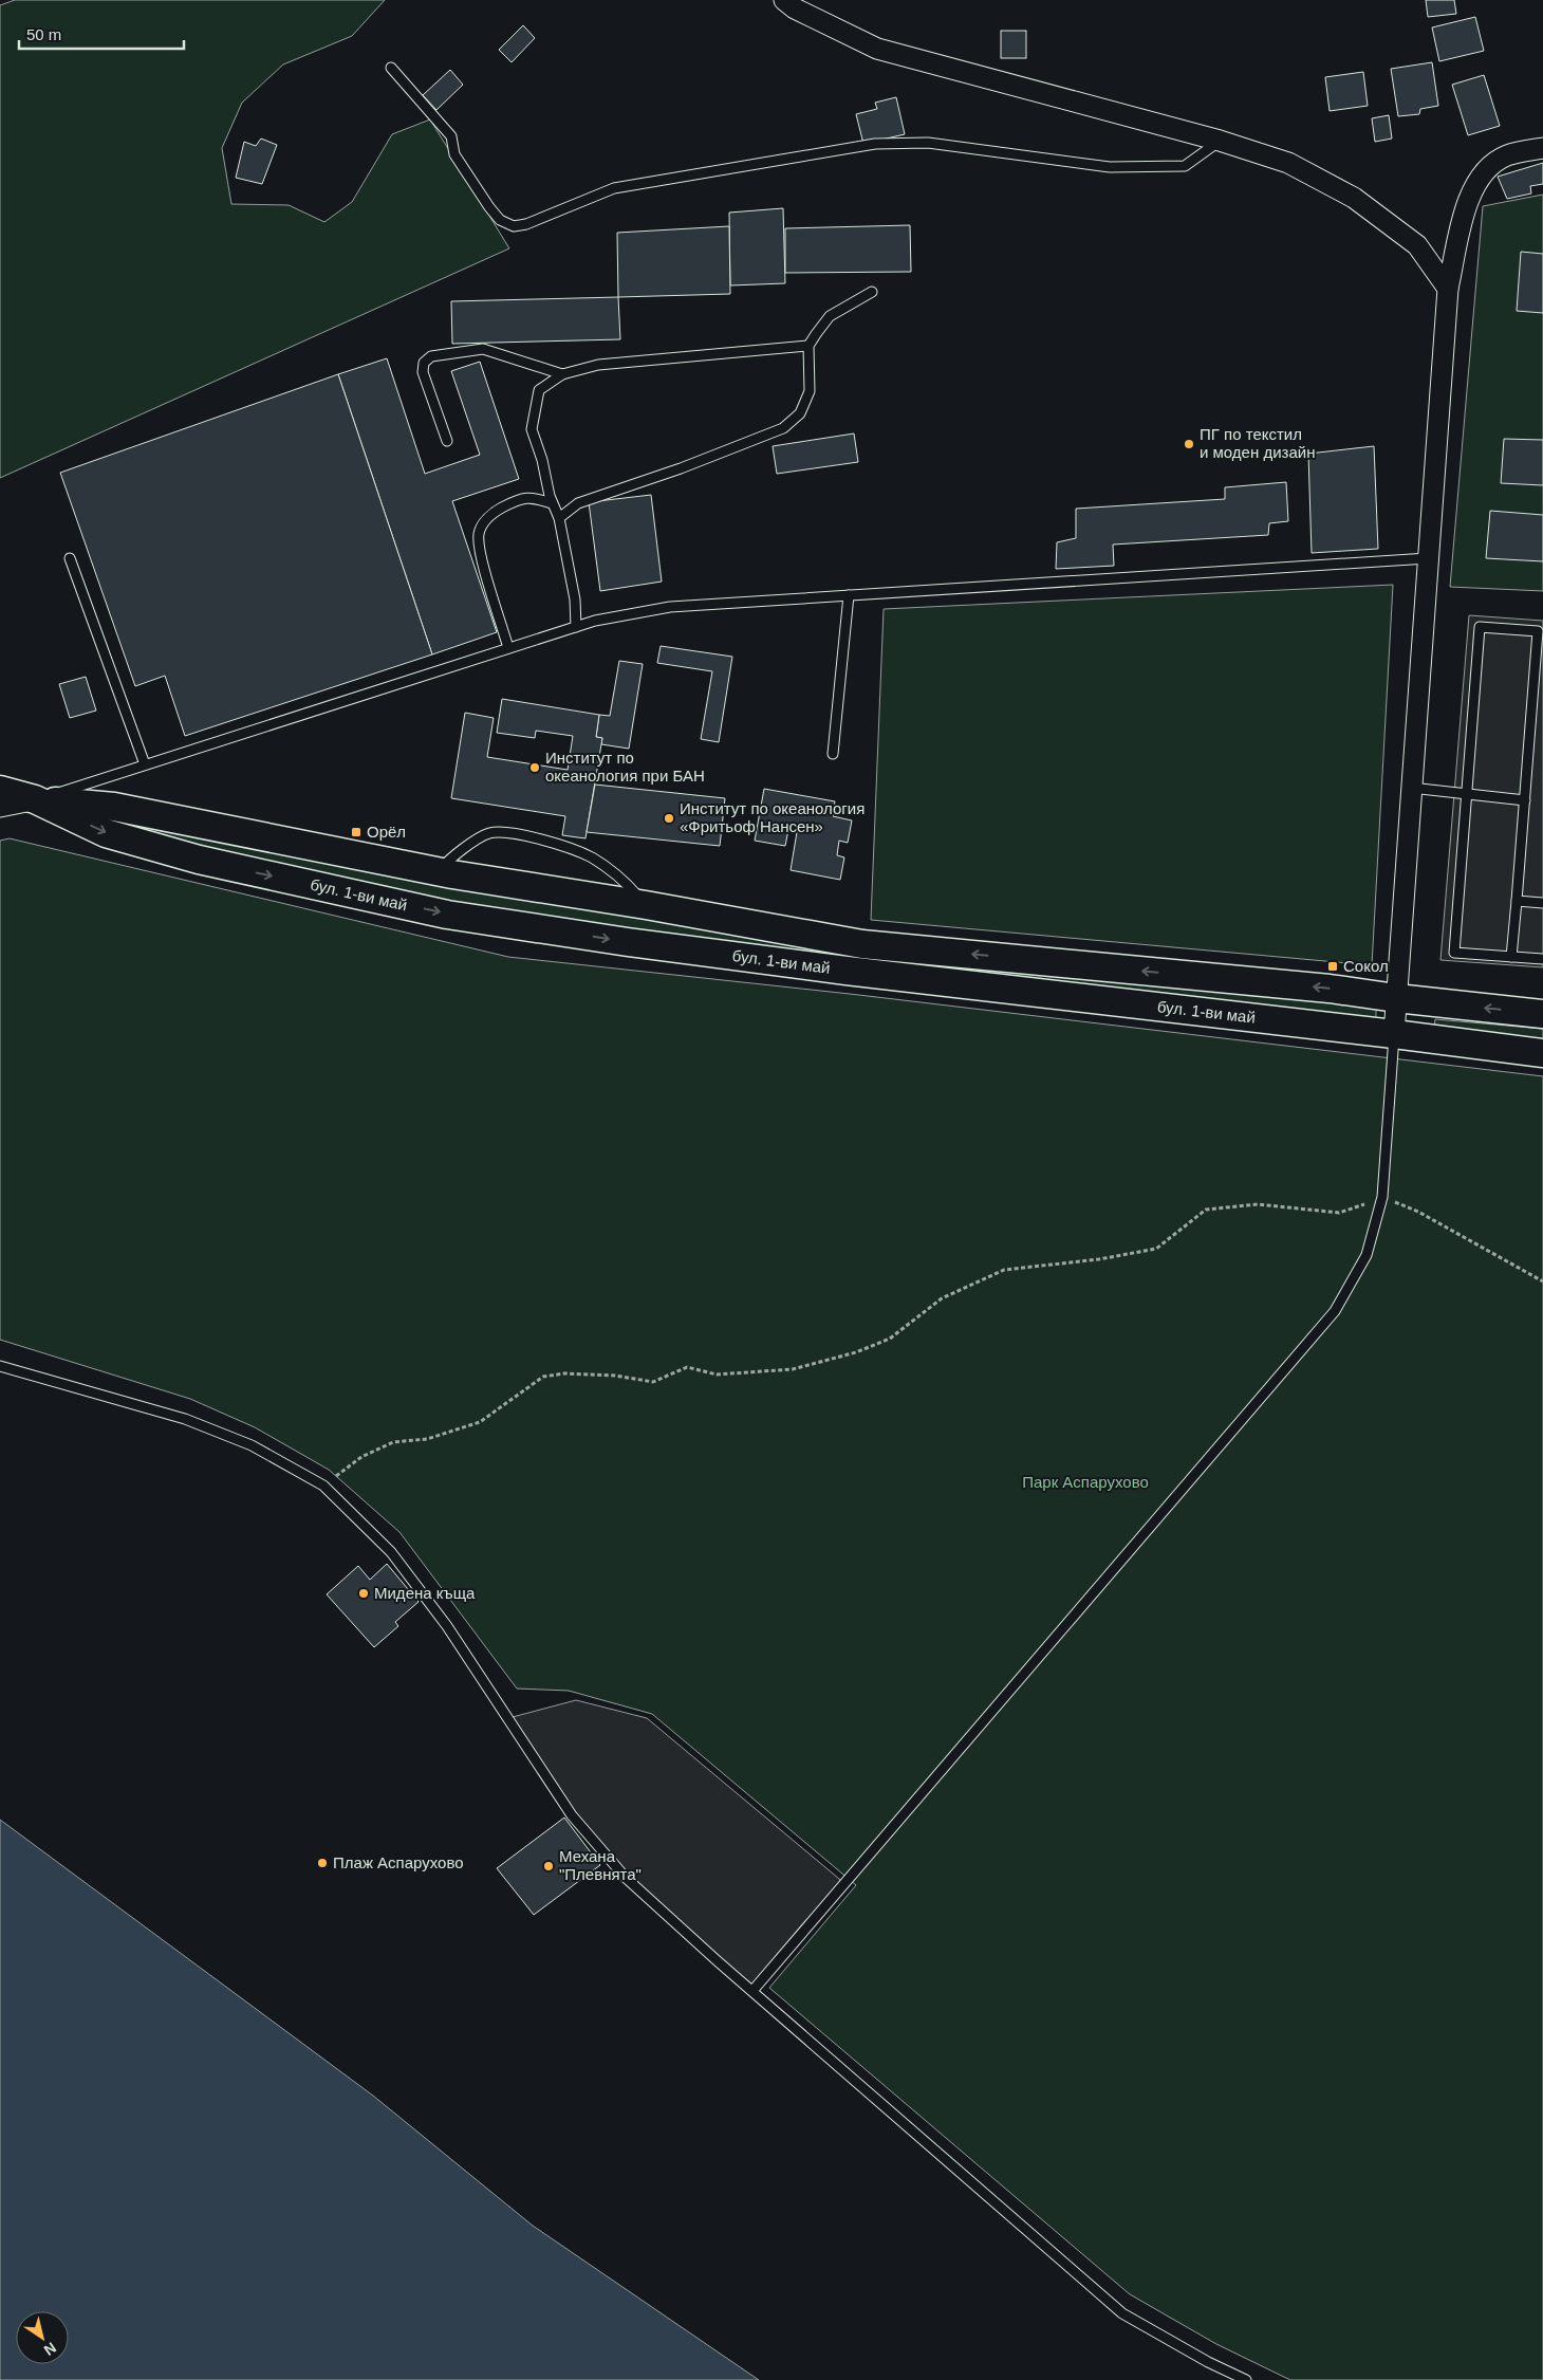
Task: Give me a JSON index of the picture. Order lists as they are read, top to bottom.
{
  "streets": {
    "main road": ["бул. 1-ви май"]
  },
  "parks": ["Парк Аспарухово"],
  "places": {
    "other": [
      "ПГ по текстил и моден дизайн",
      "Институт по океанология при БАН",
      "Институт по океанология «Фритьоф Нансен»",
      "Мидена къща",
      "Плаж Аспарухово",
      "Механа \"Плевнята\""
    ],
    "transit": ["Орёл", "Сокол"]
  },
  "scale_bar": "50 m",
  "north": "bottom right"
}
